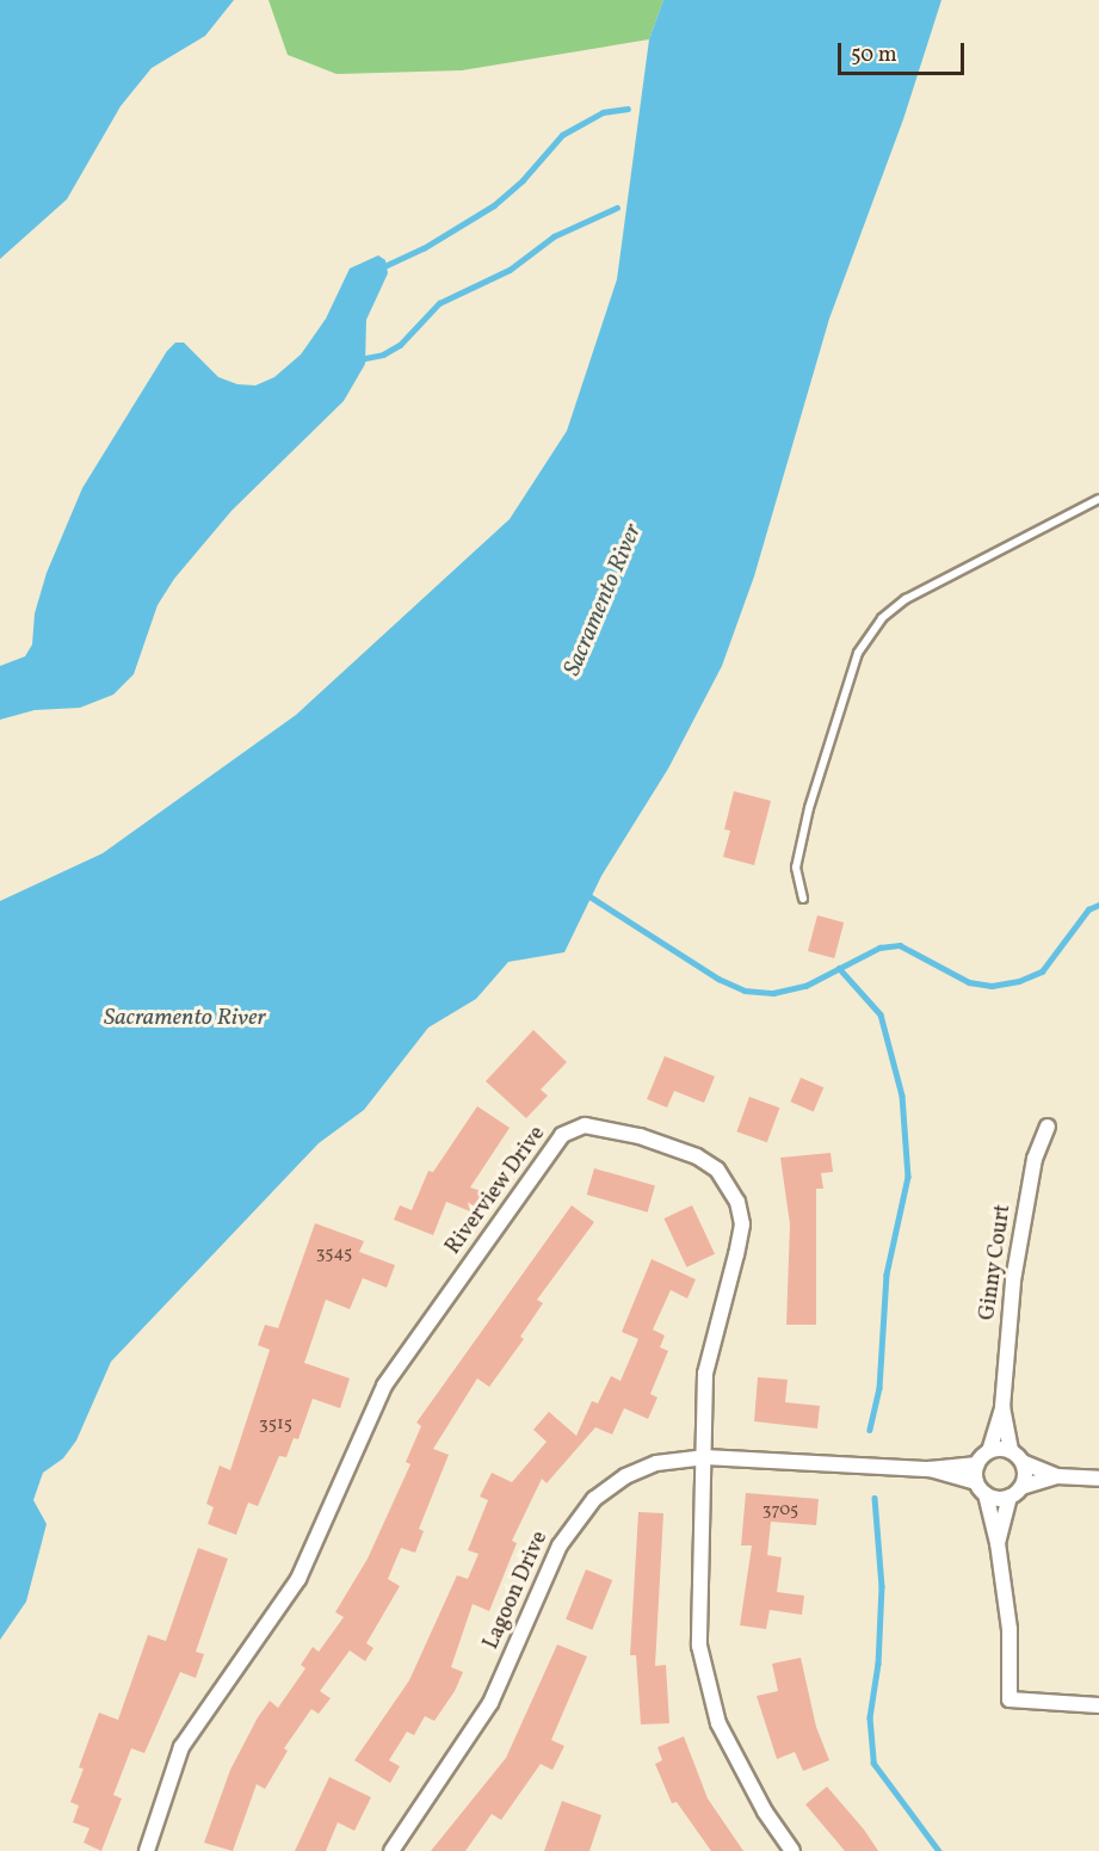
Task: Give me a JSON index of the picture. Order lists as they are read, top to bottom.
{
  "streets": {
    "street": ["Riverview Drive", "Ginny Court", "Lagoon Drive"]
  },
  "crossings": [
    ["Riverview Drive", "Lagoon Drive"]
  ],
  "water": ["Sacramento River"],
  "house_numbers": ["3545", "3515", "3705"],
  "scale_bar": "50 m"
}
